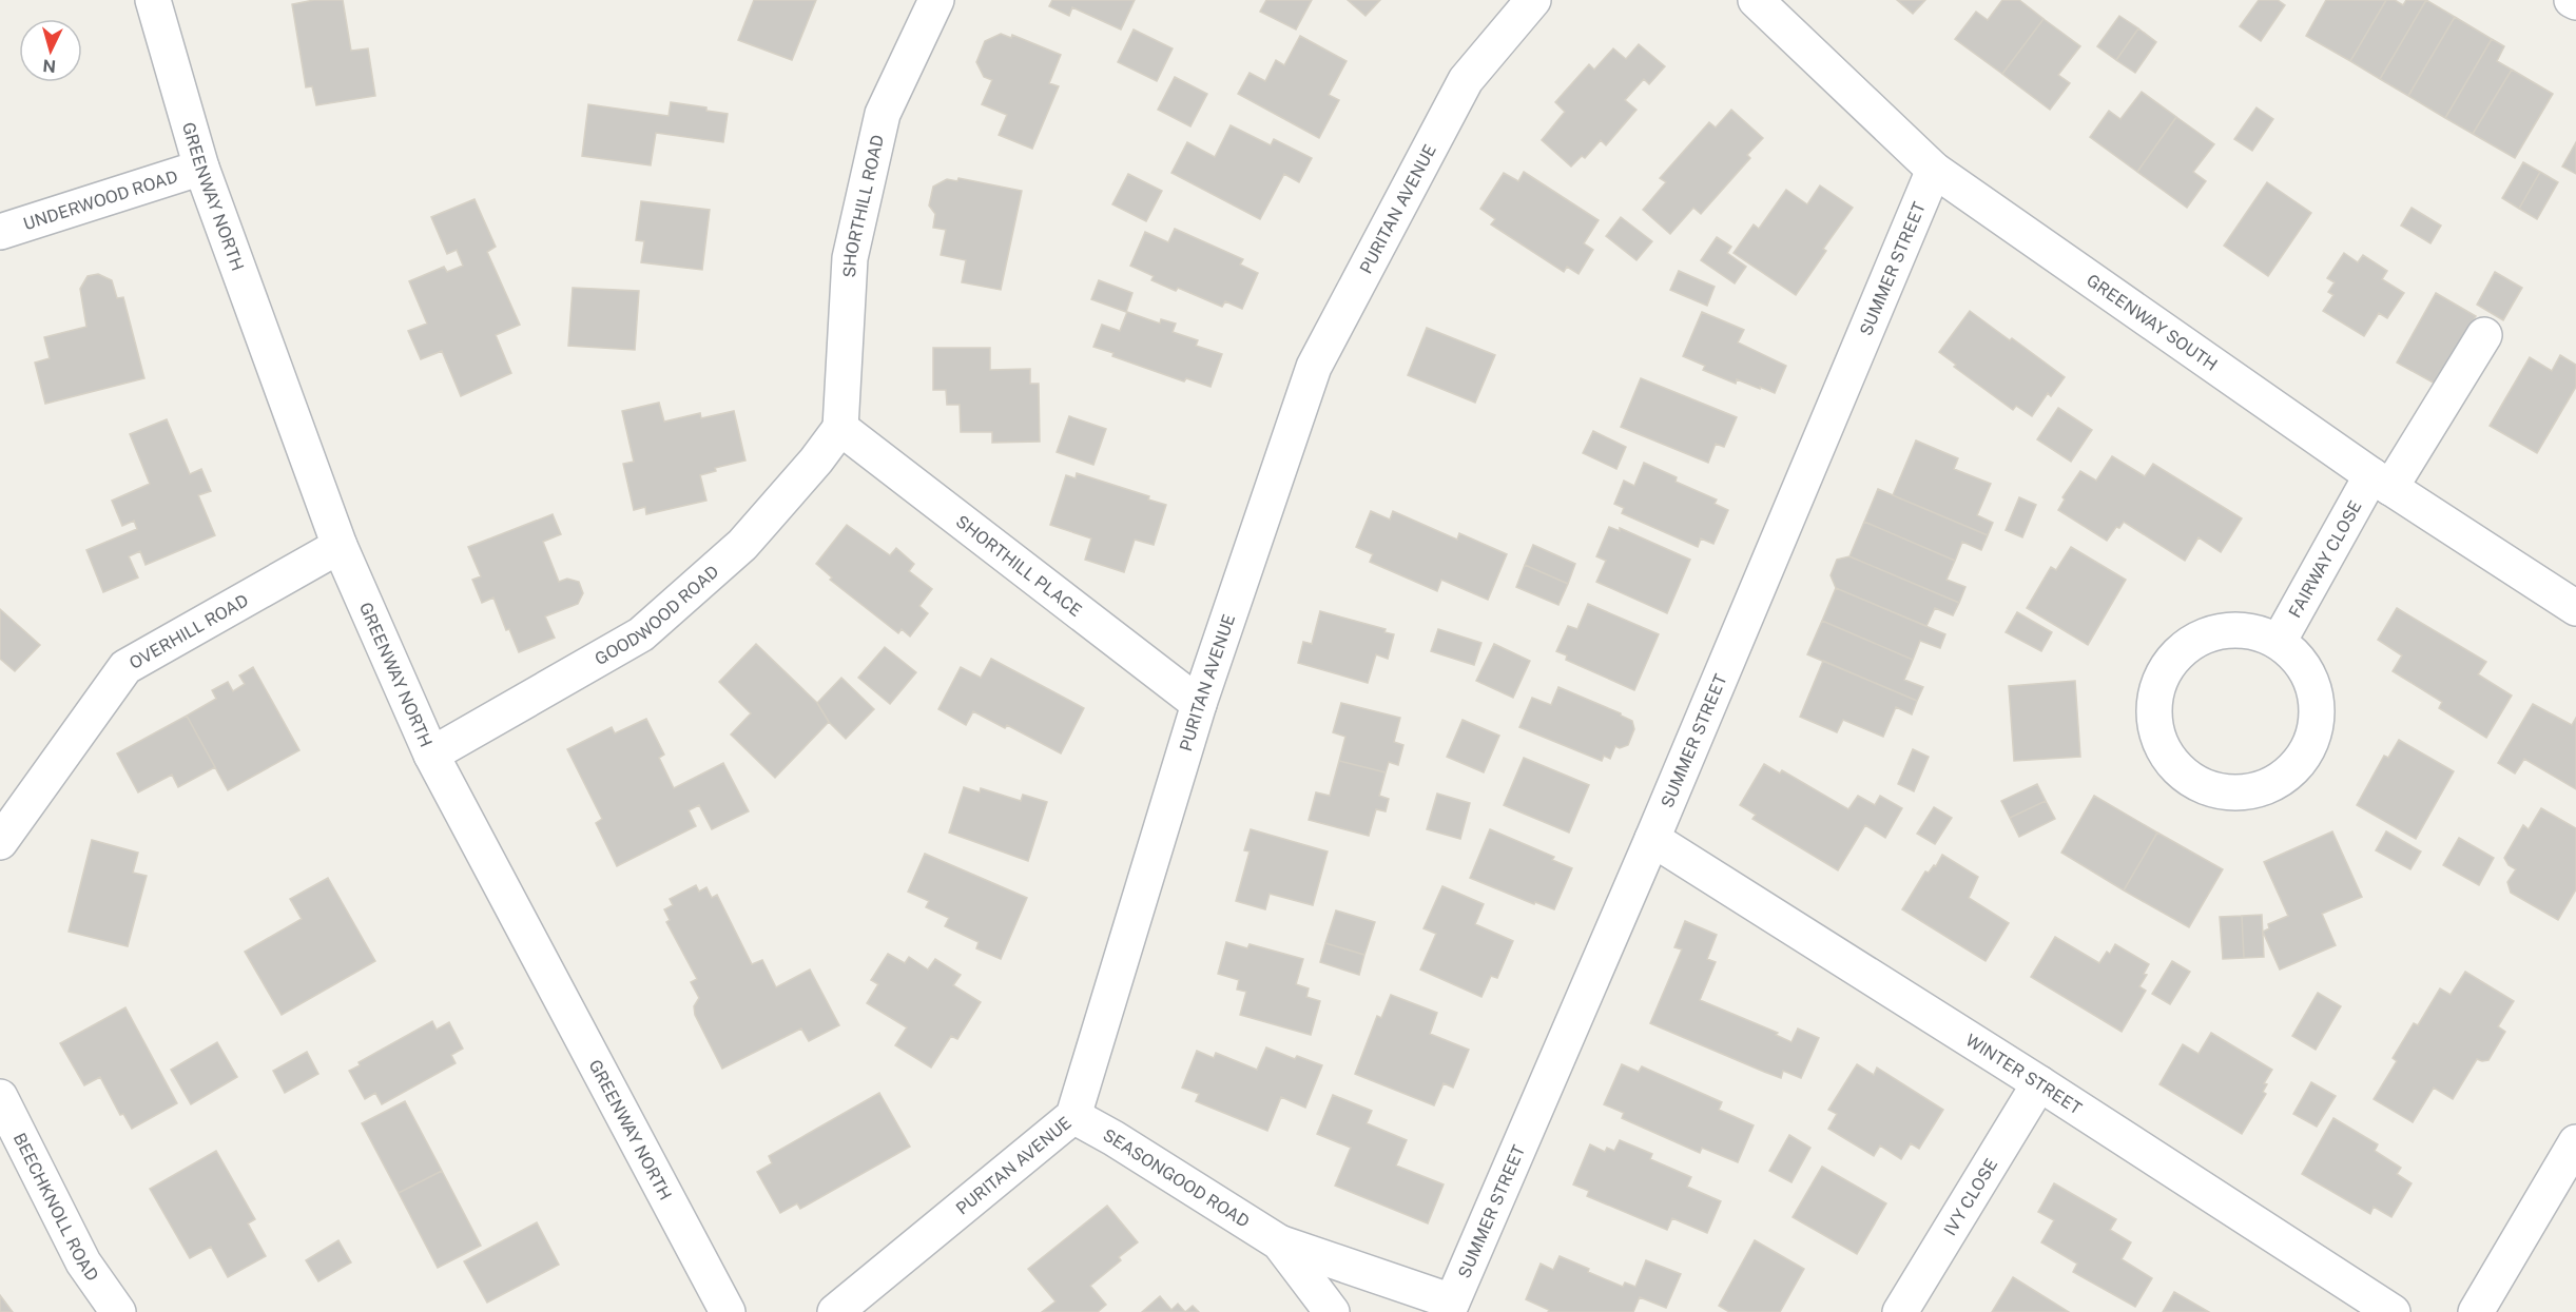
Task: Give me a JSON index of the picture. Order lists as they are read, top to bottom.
{
  "streets": {
    "street": [
      "GREENWAY NORTH",
      "UNDERWOOD ROAD",
      "SHORTHILL ROAD",
      "PURITAN AVENUE",
      "SUMMER STREET",
      "GREENWAY SOUTH",
      "FAIRWAY CLOSE",
      "SHORTHILL PLACE",
      "GOODWOOD ROAD",
      "OVERHILL ROAD",
      "WINTER STREET",
      "SEASONGOOD ROAD",
      "IVY CLOSE",
      "BEECHKNOLL ROAD"
    ]
  },
  "crossings": [
    ["GREENWAY NORTH", "UNDERWOOD ROAD"],
    ["GREENWAY NORTH", "GOODWOOD ROAD"],
    ["GREENWAY NORTH", "OVERHILL ROAD"],
    ["SHORTHILL ROAD", "SHORTHILL PLACE"],
    ["SHORTHILL ROAD", "GOODWOOD ROAD"],
    ["PURITAN AVENUE", "SHORTHILL PLACE"],
    ["PURITAN AVENUE", "SEASONGOOD ROAD"],
    ["SUMMER STREET", "GREENWAY SOUTH"],
    ["SUMMER STREET", "WINTER STREET"],
    ["SUMMER STREET", "SEASONGOOD ROAD"],
    ["GREENWAY SOUTH", "FAIRWAY CLOSE"],
    ["SHORTHILL PLACE", "GOODWOOD ROAD"],
    ["WINTER STREET", "IVY CLOSE"]
  ],
  "north": "bottom"
}
